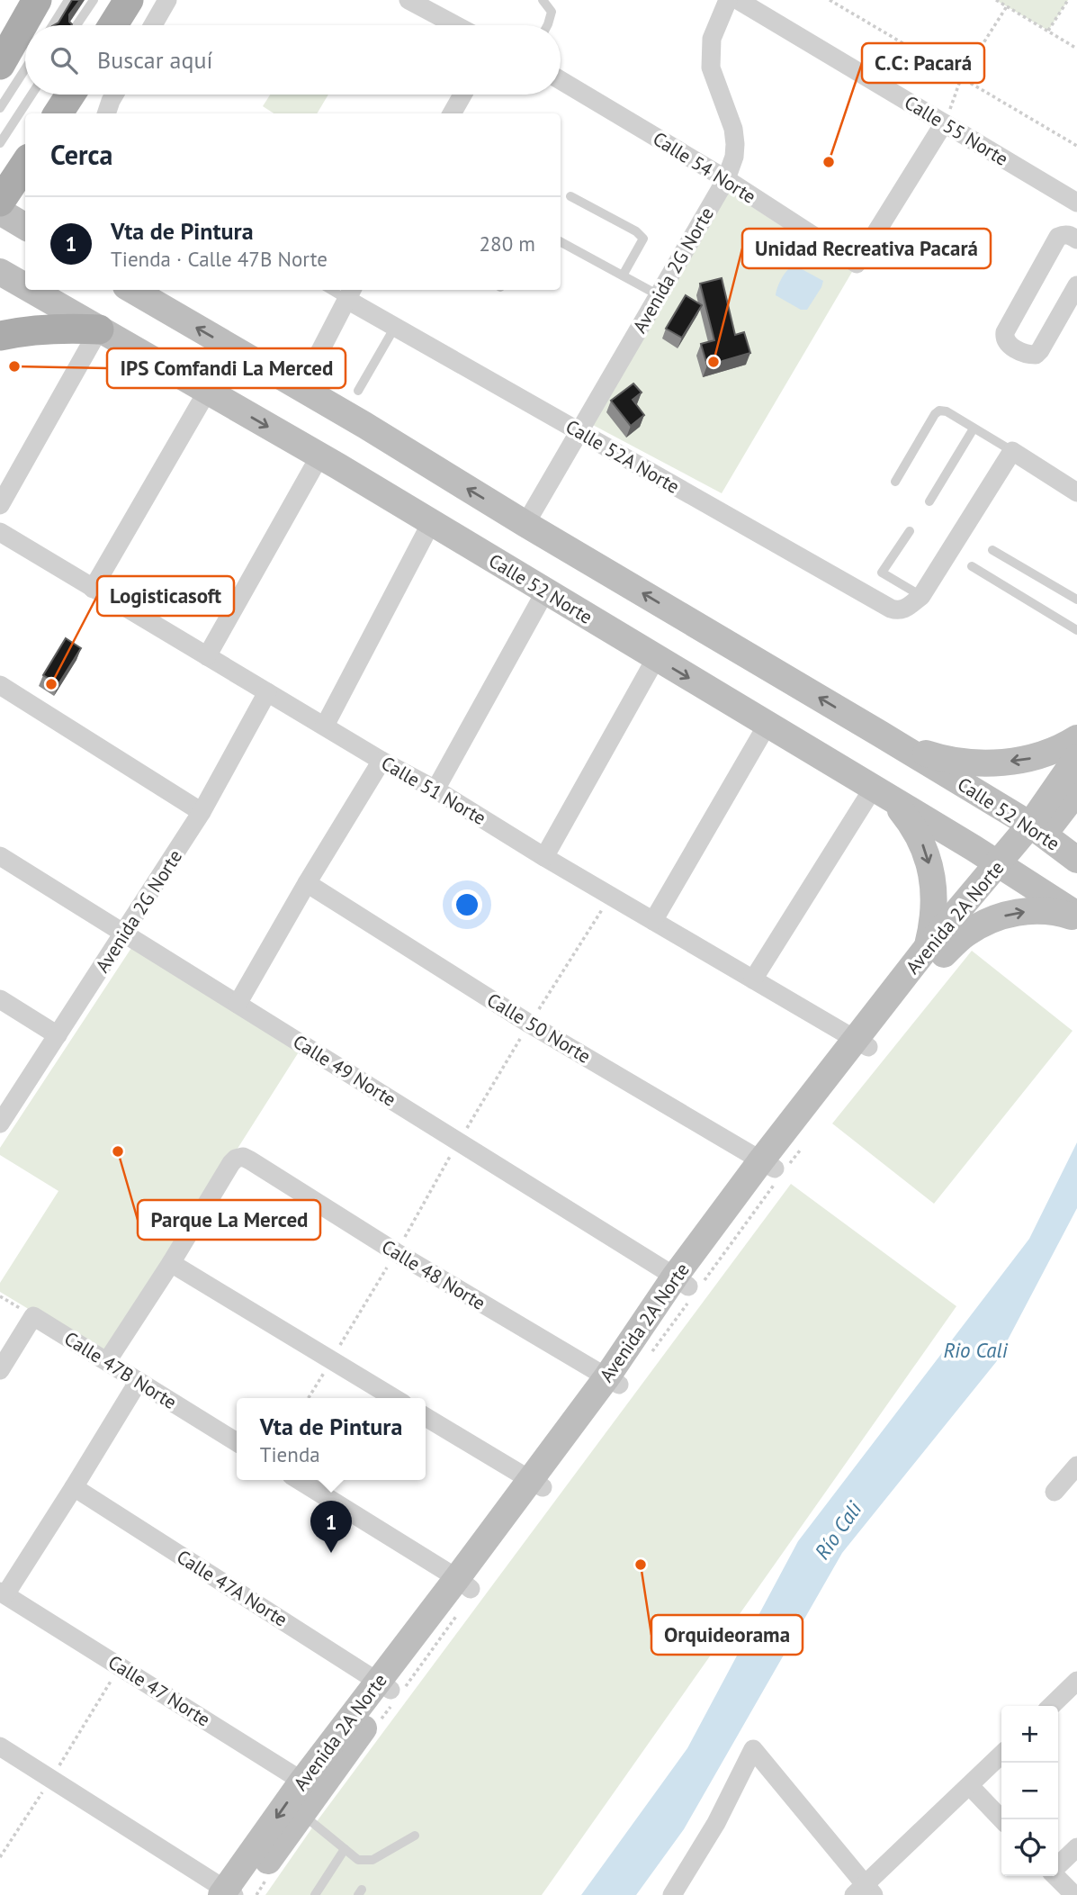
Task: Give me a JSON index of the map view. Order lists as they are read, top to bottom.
{
  "streets": {
    "main road": ["Calle 52 Norte", "Avenida 2A Norte"],
    "street": [
      "Calle 55 Norte",
      "Calle 54 Norte",
      "Avenida 2G Norte",
      "Calle 52A Norte",
      "Calle 51 Norte",
      "Calle 50 Norte",
      "Calle 49 Norte",
      "Calle 48 Norte",
      "Calle 47B Norte",
      "Calle 47A Norte",
      "Calle 47 Norte"
    ]
  },
  "crossings": [
    ["Calle 55 Norte", "Calle 54 Norte"],
    ["Calle 54 Norte", "Avenida 2G Norte"],
    ["Avenida 2G Norte", "Calle 52A Norte"],
    ["Avenida 2G Norte", "Calle 52 Norte"],
    ["Avenida 2G Norte", "Calle 51 Norte"],
    ["Avenida 2G Norte", "Calle 49 Norte"],
    ["Calle 52 Norte", "Avenida 2A Norte"],
    ["Calle 51 Norte", "Avenida 2A Norte"],
    ["Avenida 2A Norte", "Calle 50 Norte"],
    ["Avenida 2A Norte", "Calle 49 Norte"],
    ["Avenida 2A Norte", "Calle 48 Norte"],
    ["Avenida 2A Norte", "Calle 47A Norte"],
    ["Avenida 2A Norte", "Calle 47 Norte"]
  ],
  "water": ["Rio Cali", "Río Cali"],
  "places": [
    "C.C: Pacará",
    "Unidad Recreativa Pacará",
    "IPS Comfandi La Merced",
    "Logisticasoft",
    "Parque La Merced",
    "Orquideorama"
  ],
  "page": {
    "search": "Buscar aquí",
    "heading": "Cerca",
    "list": [
      {
        "mark": "1",
        "name": "Vta de Pintura",
        "note": "Tienda · Calle 47B Norte",
        "value": "280 m"
      }
    ],
    "popup": ["Vta de Pintura", "Tienda"],
    "pins": "1",
    "map_buttons": ["+", "−"]
  }
}
